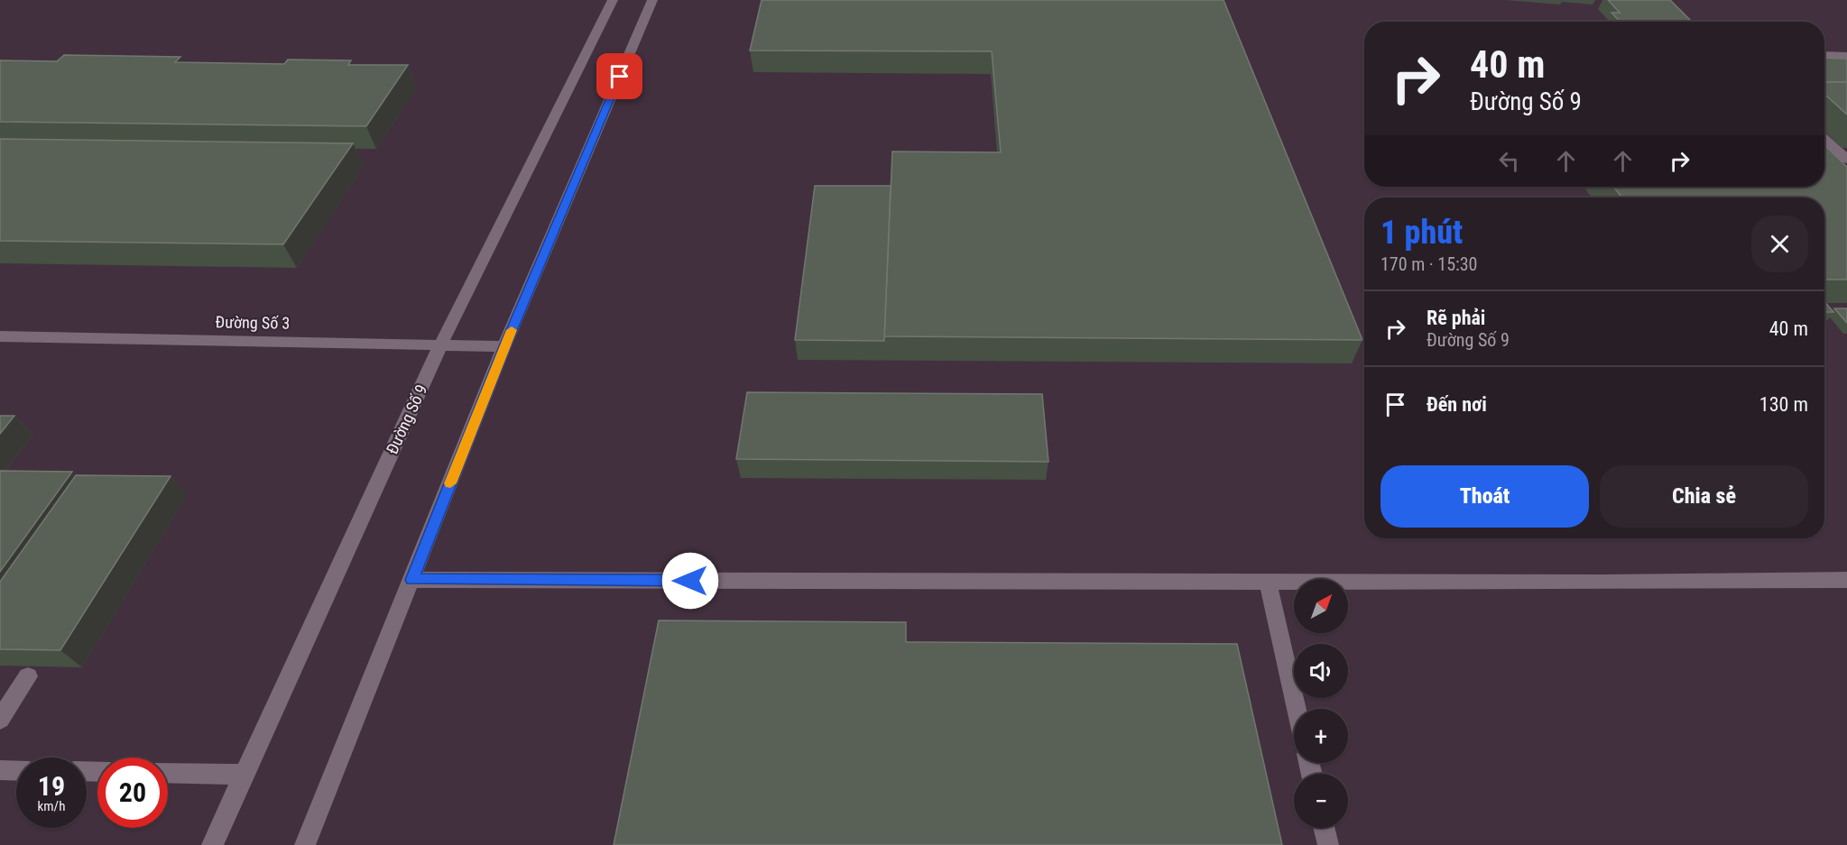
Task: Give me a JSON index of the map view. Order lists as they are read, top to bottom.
{
  "streets": {
    "street": ["Đường Số 3", "Đường Số 9"]
  },
  "crossings": [
    ["Đường Số 3", "Đường Số 9"]
  ],
  "north": "top right",
  "page": {
    "turn": ["40 m", "Đường Số 9"],
    "heading": ["1 phút", "170 m · 15:30"],
    "list": [
      {
        "name": "Rẽ phải",
        "note": "Đường Số 9",
        "value": "40 m"
      },
      {
        "name": "Đến nơi",
        "value": "130 m"
      }
    ],
    "buttons": ["Thoát", "Chia sẻ"],
    "map_buttons": ["+", "−"],
    "speed": "19 km/h",
    "limit": "20"
  }
}
